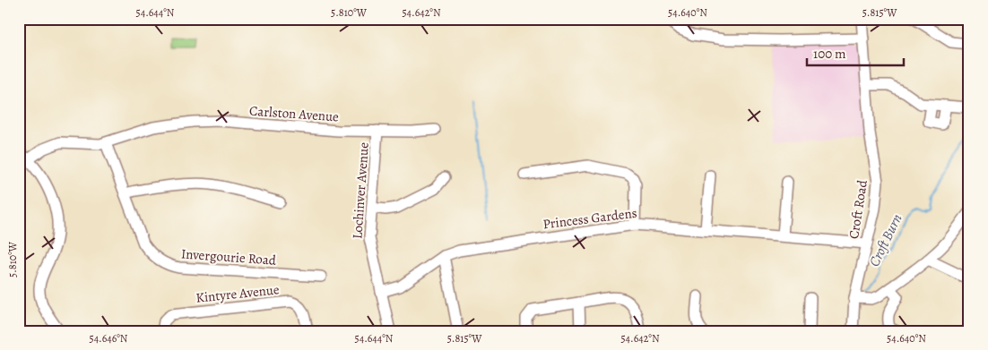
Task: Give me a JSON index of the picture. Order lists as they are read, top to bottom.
{
  "streets": {
    "street": [
      "Carlston Avenue",
      "Lochinver Avenue",
      "Croft Road",
      "Princess Gardens",
      "Invergourie Road",
      "Kintyre Avenue"
    ]
  },
  "crossings": [
    ["Carlston Avenue", "Lochinver Avenue"],
    ["Carlston Avenue", "Invergourie Road"],
    ["Lochinver Avenue", "Princess Gardens"],
    ["Croft Road", "Princess Gardens"]
  ],
  "water": ["Croft Burn"],
  "scale_bar": "100 m",
  "coordinates": [
    "54.644°N",
    "5.810°W",
    "54.642°N",
    "54.640°N",
    "5.815°W",
    "54.646°N"
  ]
}
